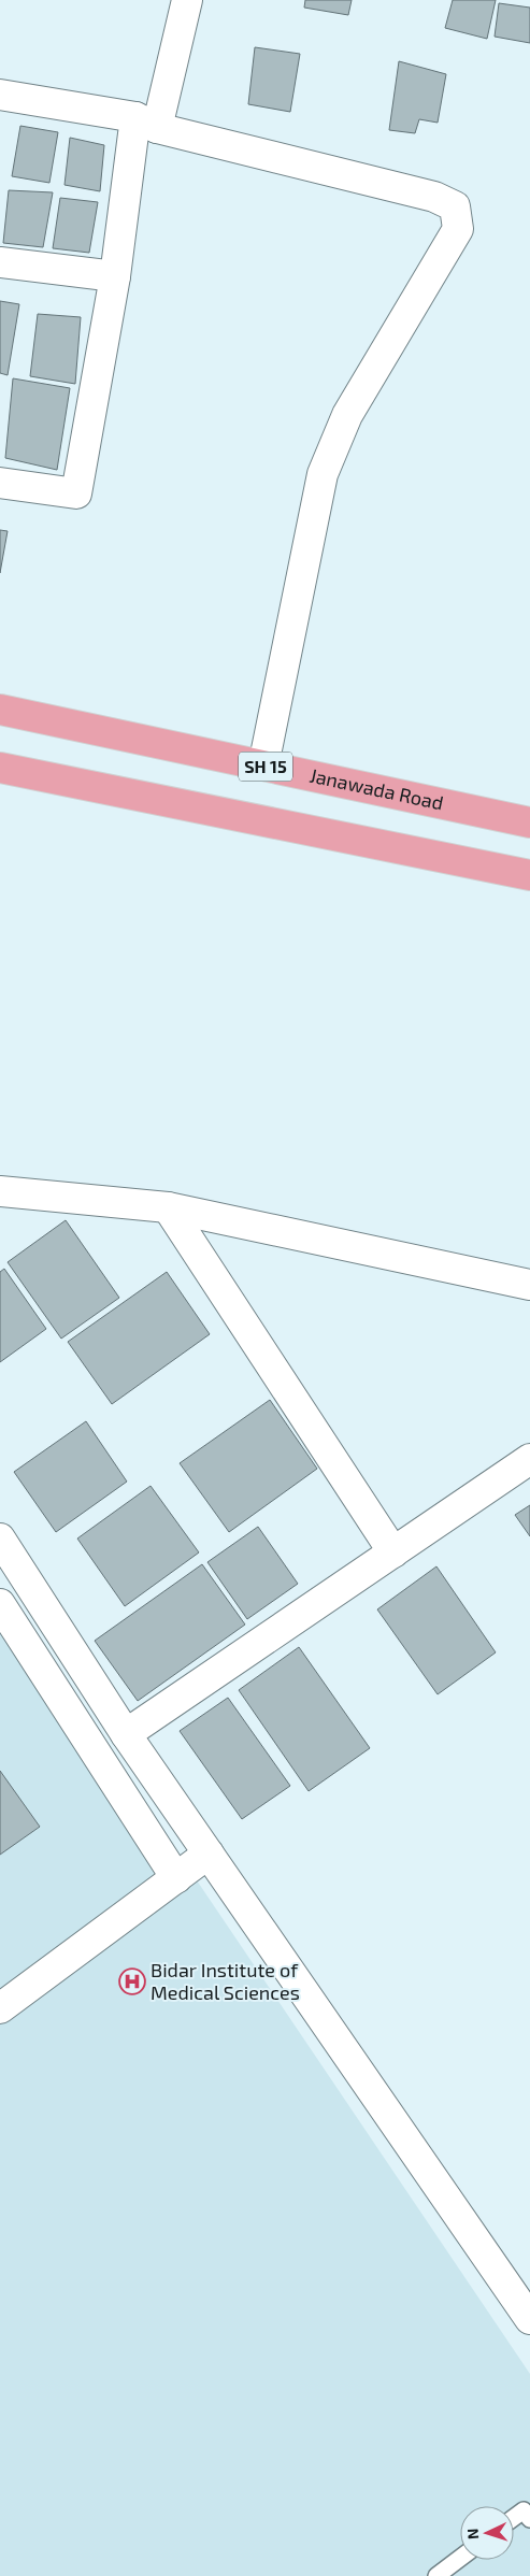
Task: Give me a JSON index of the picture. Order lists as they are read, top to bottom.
{
  "streets": {
    "main road": ["SH 15", "Janawada Road"]
  },
  "places": {
    "hospital": ["Bidar Institute of Medical Sciences"]
  },
  "north": "left"
}
